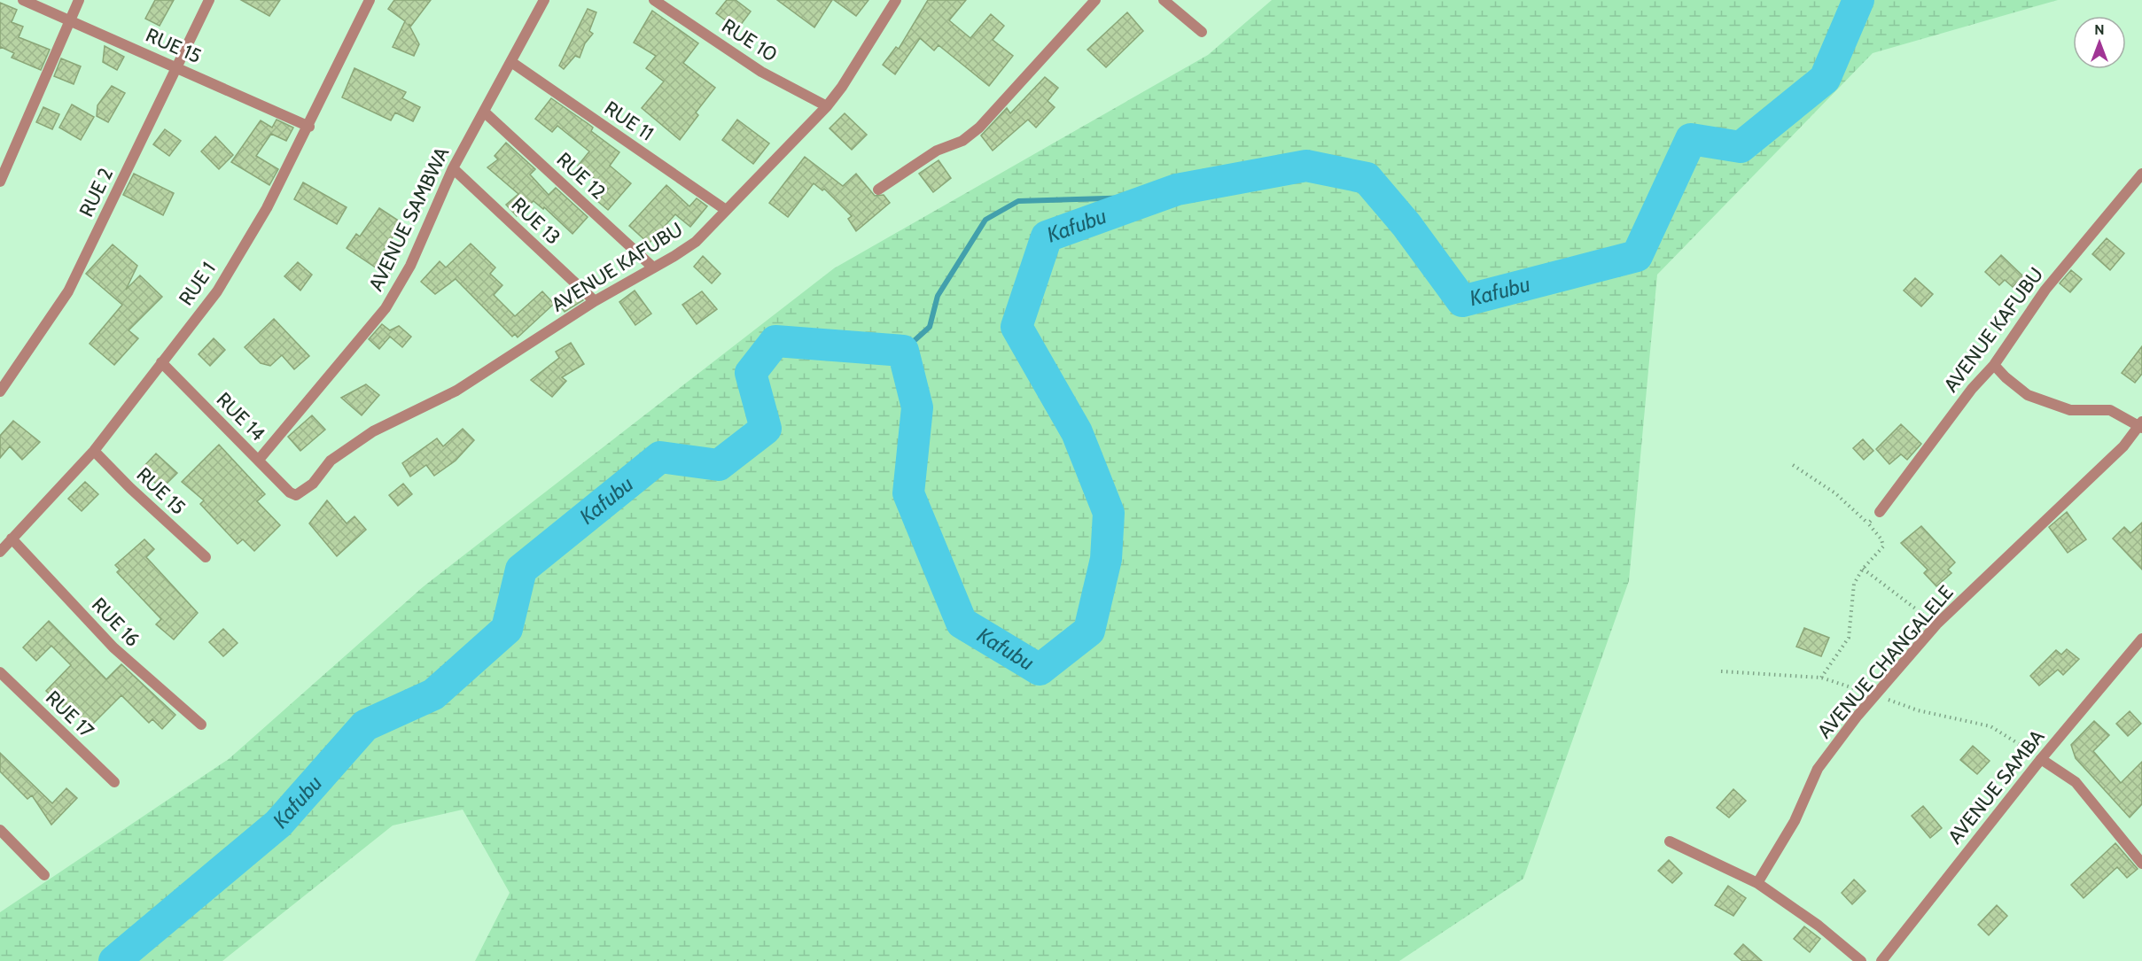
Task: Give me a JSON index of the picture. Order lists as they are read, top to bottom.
{
  "streets": {
    "street": [
      "RUE 10",
      "RUE 15",
      "RUE 11",
      "RUE 12",
      "RUE 2",
      "AVENUE SAMBWA",
      "RUE 13",
      "AVENUE KAFUBU",
      "RUE 1",
      "RUE 14",
      "RUE 16",
      "AVENUE CHANGALELE",
      "RUE 17",
      "AVENUE SAMBA"
    ]
  },
  "crossings": [
    ["RUE 10", "AVENUE KAFUBU"],
    ["RUE 15", "RUE 2"],
    ["RUE 15", "RUE 1"],
    ["RUE 11", "AVENUE SAMBWA"],
    ["RUE 11", "AVENUE KAFUBU"],
    ["RUE 12", "AVENUE SAMBWA"],
    ["RUE 12", "AVENUE KAFUBU"],
    ["AVENUE SAMBWA", "RUE 13"],
    ["AVENUE SAMBWA", "RUE 14"],
    ["RUE 13", "AVENUE KAFUBU"],
    ["AVENUE KAFUBU", "RUE 14"],
    ["RUE 1", "RUE 14"],
    ["RUE 1", "RUE 16"]
  ],
  "water": ["Kafubu"],
  "north": "top"
}
